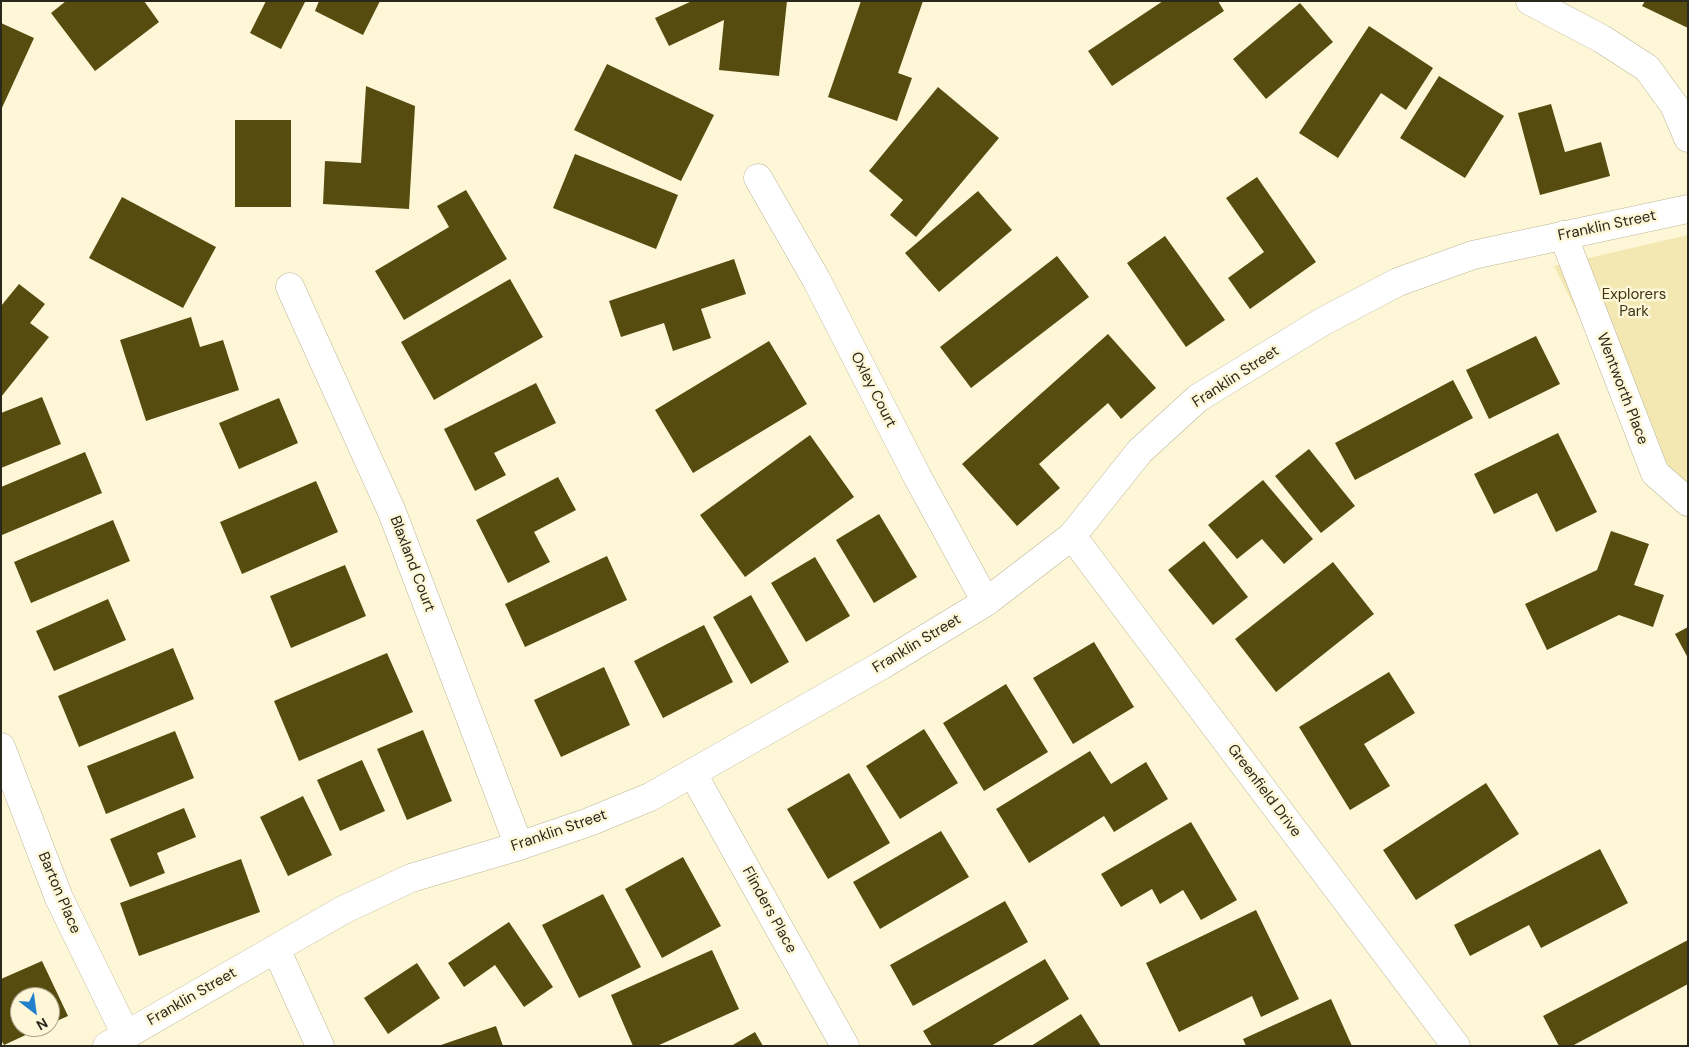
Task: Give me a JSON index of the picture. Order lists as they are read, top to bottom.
{
  "streets": {
    "street": [
      "Franklin Street",
      "Wentworth Place",
      "Oxley Court",
      "Blaxland Court",
      "Greenfield Drive",
      "Barton Place",
      "Flinders Place"
    ]
  },
  "crossings": [
    ["Franklin Street", "Wentworth Place"],
    ["Franklin Street", "Oxley Court"],
    ["Franklin Street", "Blaxland Court"],
    ["Franklin Street", "Greenfield Drive"],
    ["Franklin Street", "Barton Place"],
    ["Franklin Street", "Flinders Place"]
  ],
  "parks": ["Explorers Park"],
  "north": "bottom right"
}
